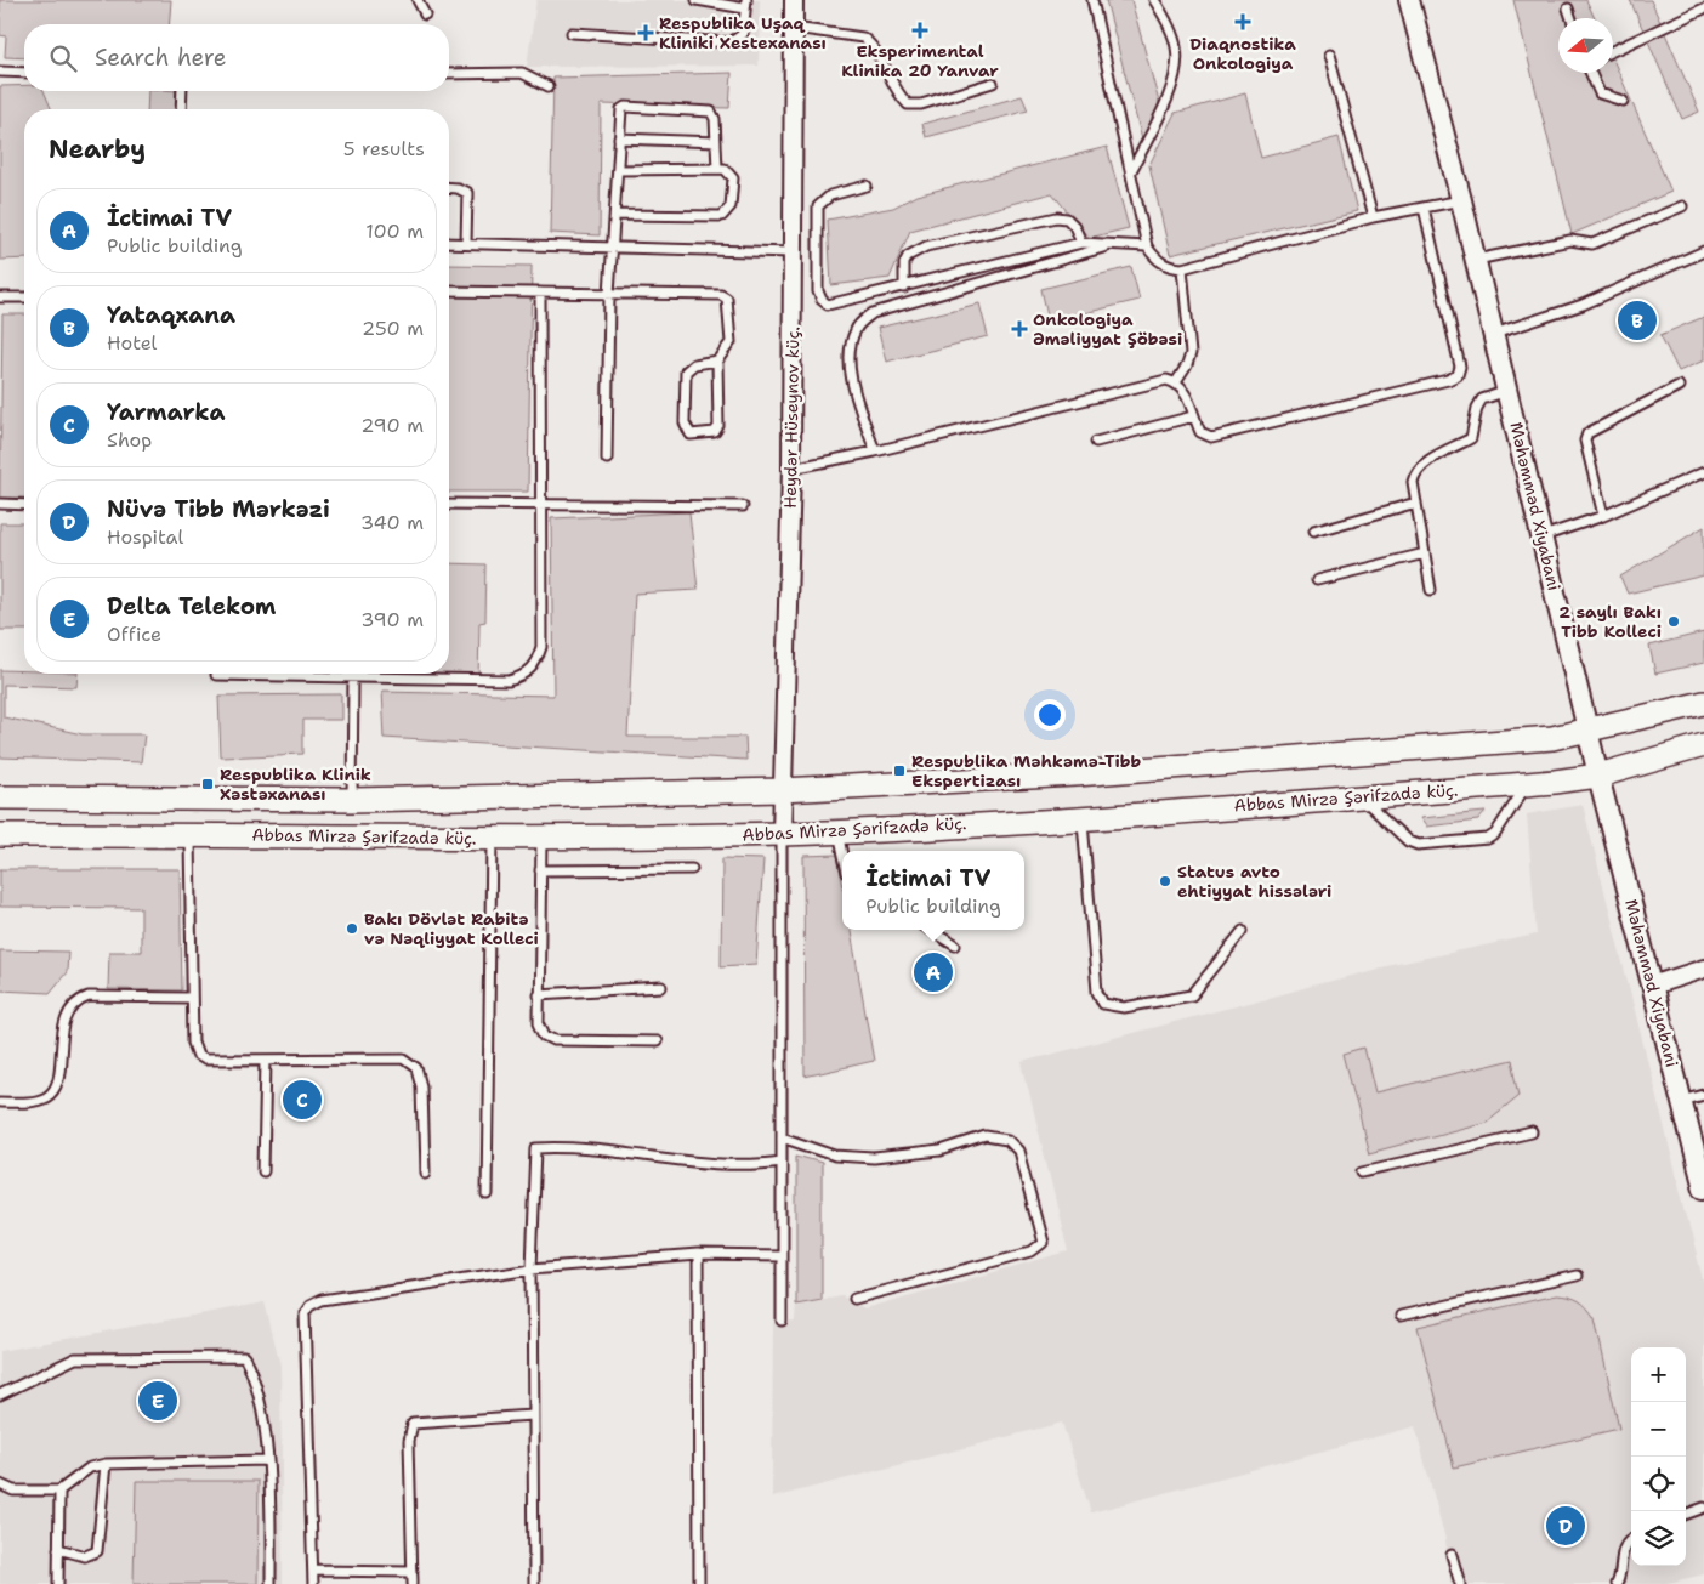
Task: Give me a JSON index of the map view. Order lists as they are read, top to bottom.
{
  "streets": {
    "main road": ["Abbas Mirzə Şərifzadə küç."],
    "street": ["Heydər Hüseynov küç.", "Məhəmməd Xiyabani"]
  },
  "crossings": [
    ["Heydər Hüseynov küç.", "Abbas Mirzə Şərifzadə küç."],
    ["Məhəmməd Xiyabani", "Abbas Mirzə Şərifzadə küç."]
  ],
  "places": {
    "health": [
      "Diaqnostika Onkologiya",
      "Eksperimental Klinika 20 Yanvar",
      "Respublika Uşaq Kliniki Xestexanası",
      "Onkologiya Əməliyyat Şöbəsi"
    ],
    "other": ["2 saylı Bakı Tibb Kolleci", "Status avto ehtiyyat hissələri", "Bakı Dövlət Rabitə və Nəqliyyat Kolleci"],
    "transit": ["Respublika Məhkəmə-Tibb Ekspertizası", "Respublika Klinik Xəstəxanası"]
  },
  "north": "left",
  "page": {
    "search": "Search here",
    "heading": ["Nearby", "5 results"],
    "list": [
      {
        "mark": "A",
        "name": "İctimai TV",
        "note": "Public building",
        "value": "100 m"
      },
      {
        "mark": "B",
        "name": "Yataqxana",
        "note": "Hotel",
        "value": "250 m"
      },
      {
        "mark": "C",
        "name": "Yarmarka",
        "note": "Shop",
        "value": "290 m"
      },
      {
        "mark": "D",
        "name": "Nüvə Tibb Mərkəzi",
        "note": "Hospital",
        "value": "340 m"
      },
      {
        "mark": "E",
        "name": "Delta Telekom",
        "note": "Office",
        "value": "390 m"
      }
    ],
    "pins": [
      "B",
      "A",
      "C",
      "E",
      "D"
    ],
    "popup": ["İctimai TV", "Public building"],
    "map_buttons": ["+", "−"]
  }
}
